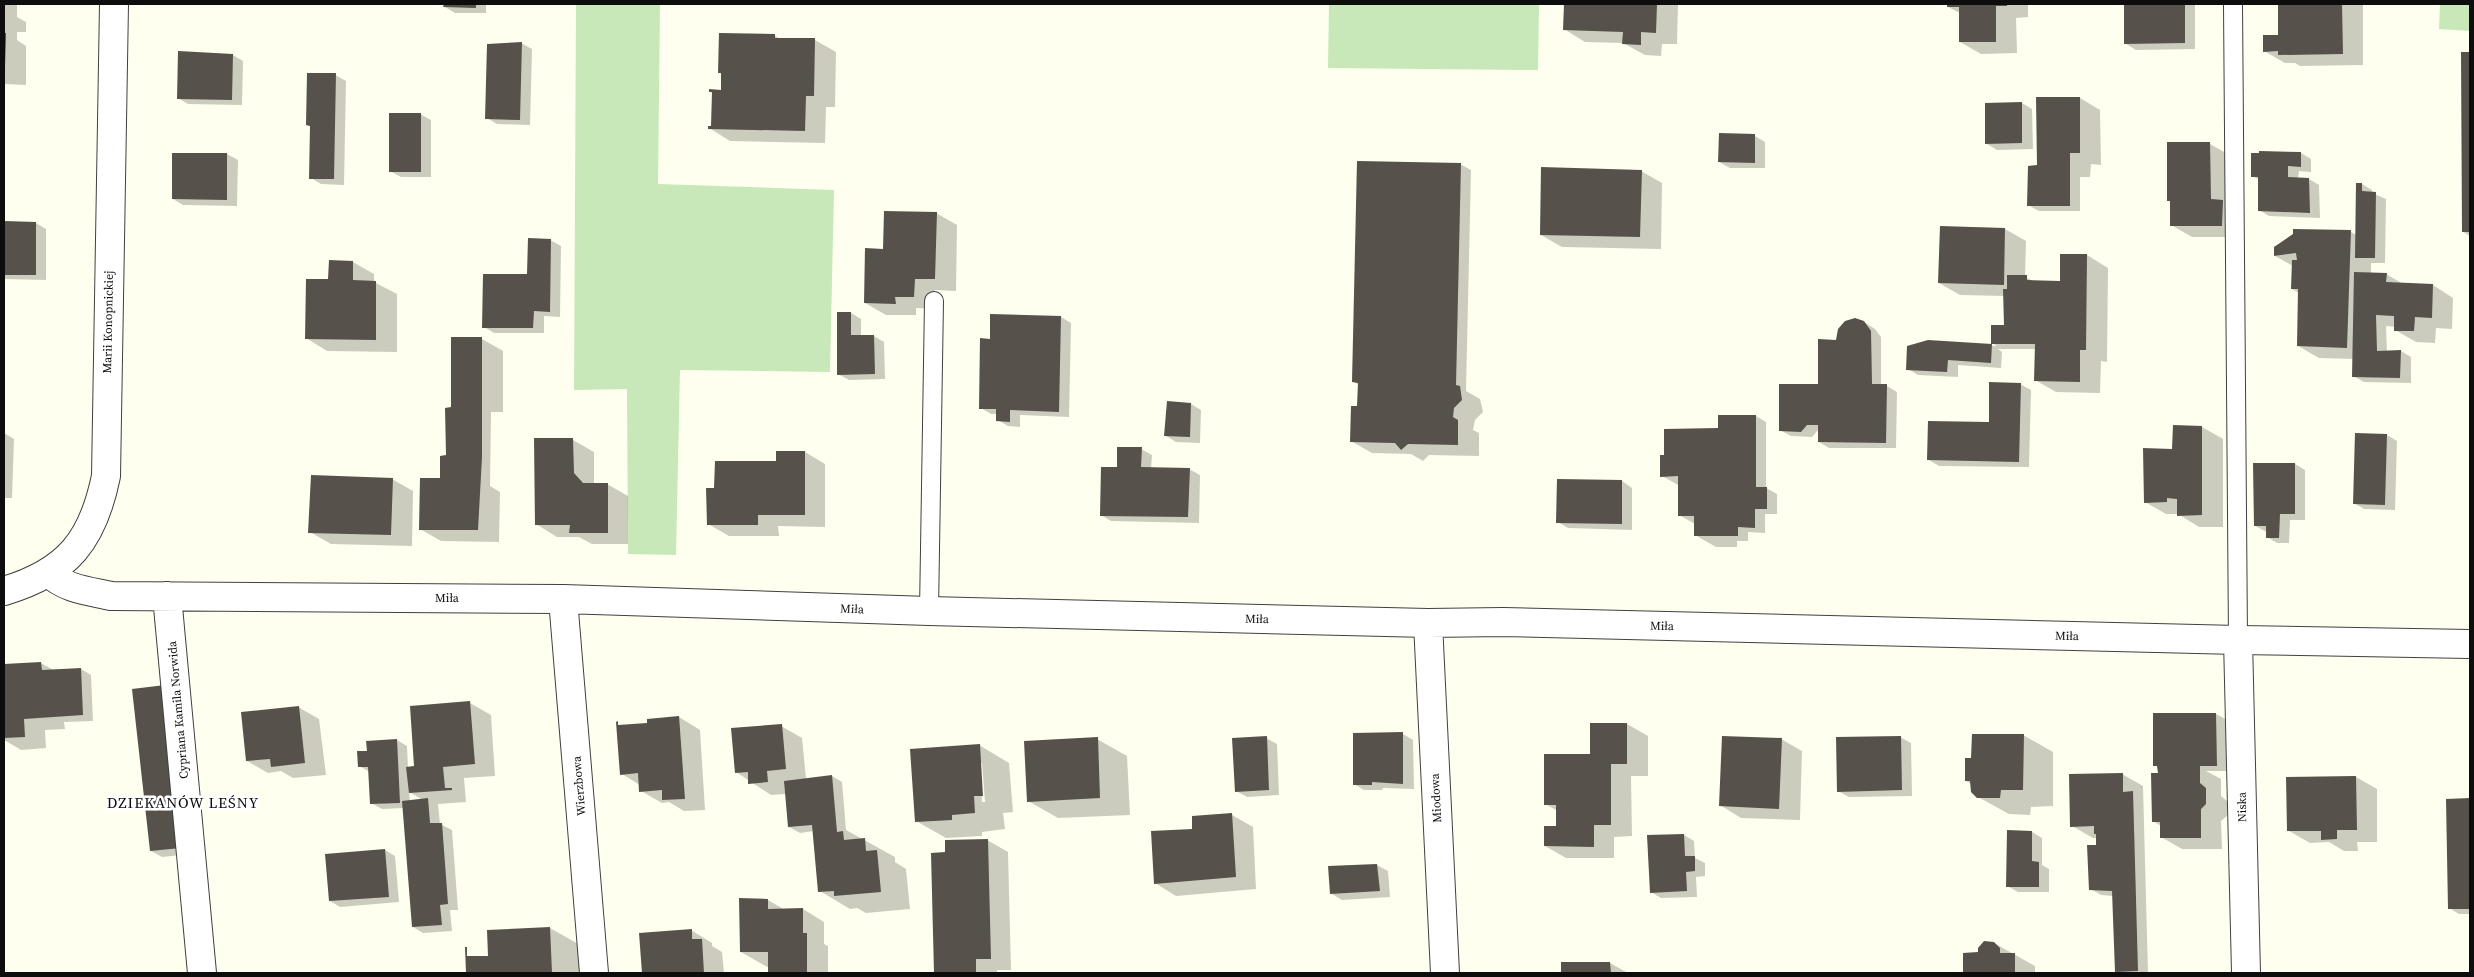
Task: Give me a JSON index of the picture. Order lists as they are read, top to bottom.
{
  "streets": {
    "street": [
      "Marii Konopnickiej",
      "Miła",
      "Cypriana Kamila Norwida",
      "Wierzbowa",
      "Miodowa",
      "Niska"
    ]
  },
  "crossings": [
    ["Marii Konopnickiej", "Miła"],
    ["Miła", "Cypriana Kamila Norwida"],
    ["Miła", "Wierzbowa"],
    ["Miła", "Miodowa"],
    ["Miła", "Niska"]
  ],
  "districts": ["DZIEKANÓW LEŚNY"]
}
